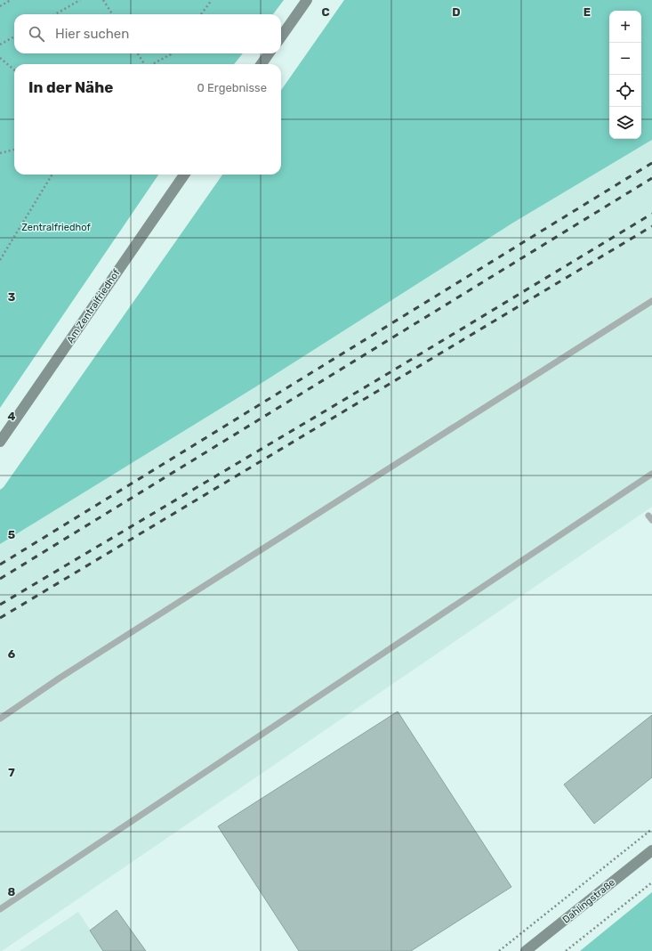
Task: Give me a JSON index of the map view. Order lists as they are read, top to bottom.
{
  "streets": {
    "street": ["Am Zentralfriedhof", "Dahlingstraße"]
  },
  "parks": ["Zentralfriedhof"],
  "page": {
    "map_buttons": ["+", "−"],
    "search": "Hier suchen",
    "heading": ["In der Nähe", "0 Ergebnisse"]
  },
  "grid": {
    "columns": ["C", "D", "E"],
    "rows": [
      "3",
      "4",
      "5",
      "6",
      "7",
      "8"
    ]
  }
}
